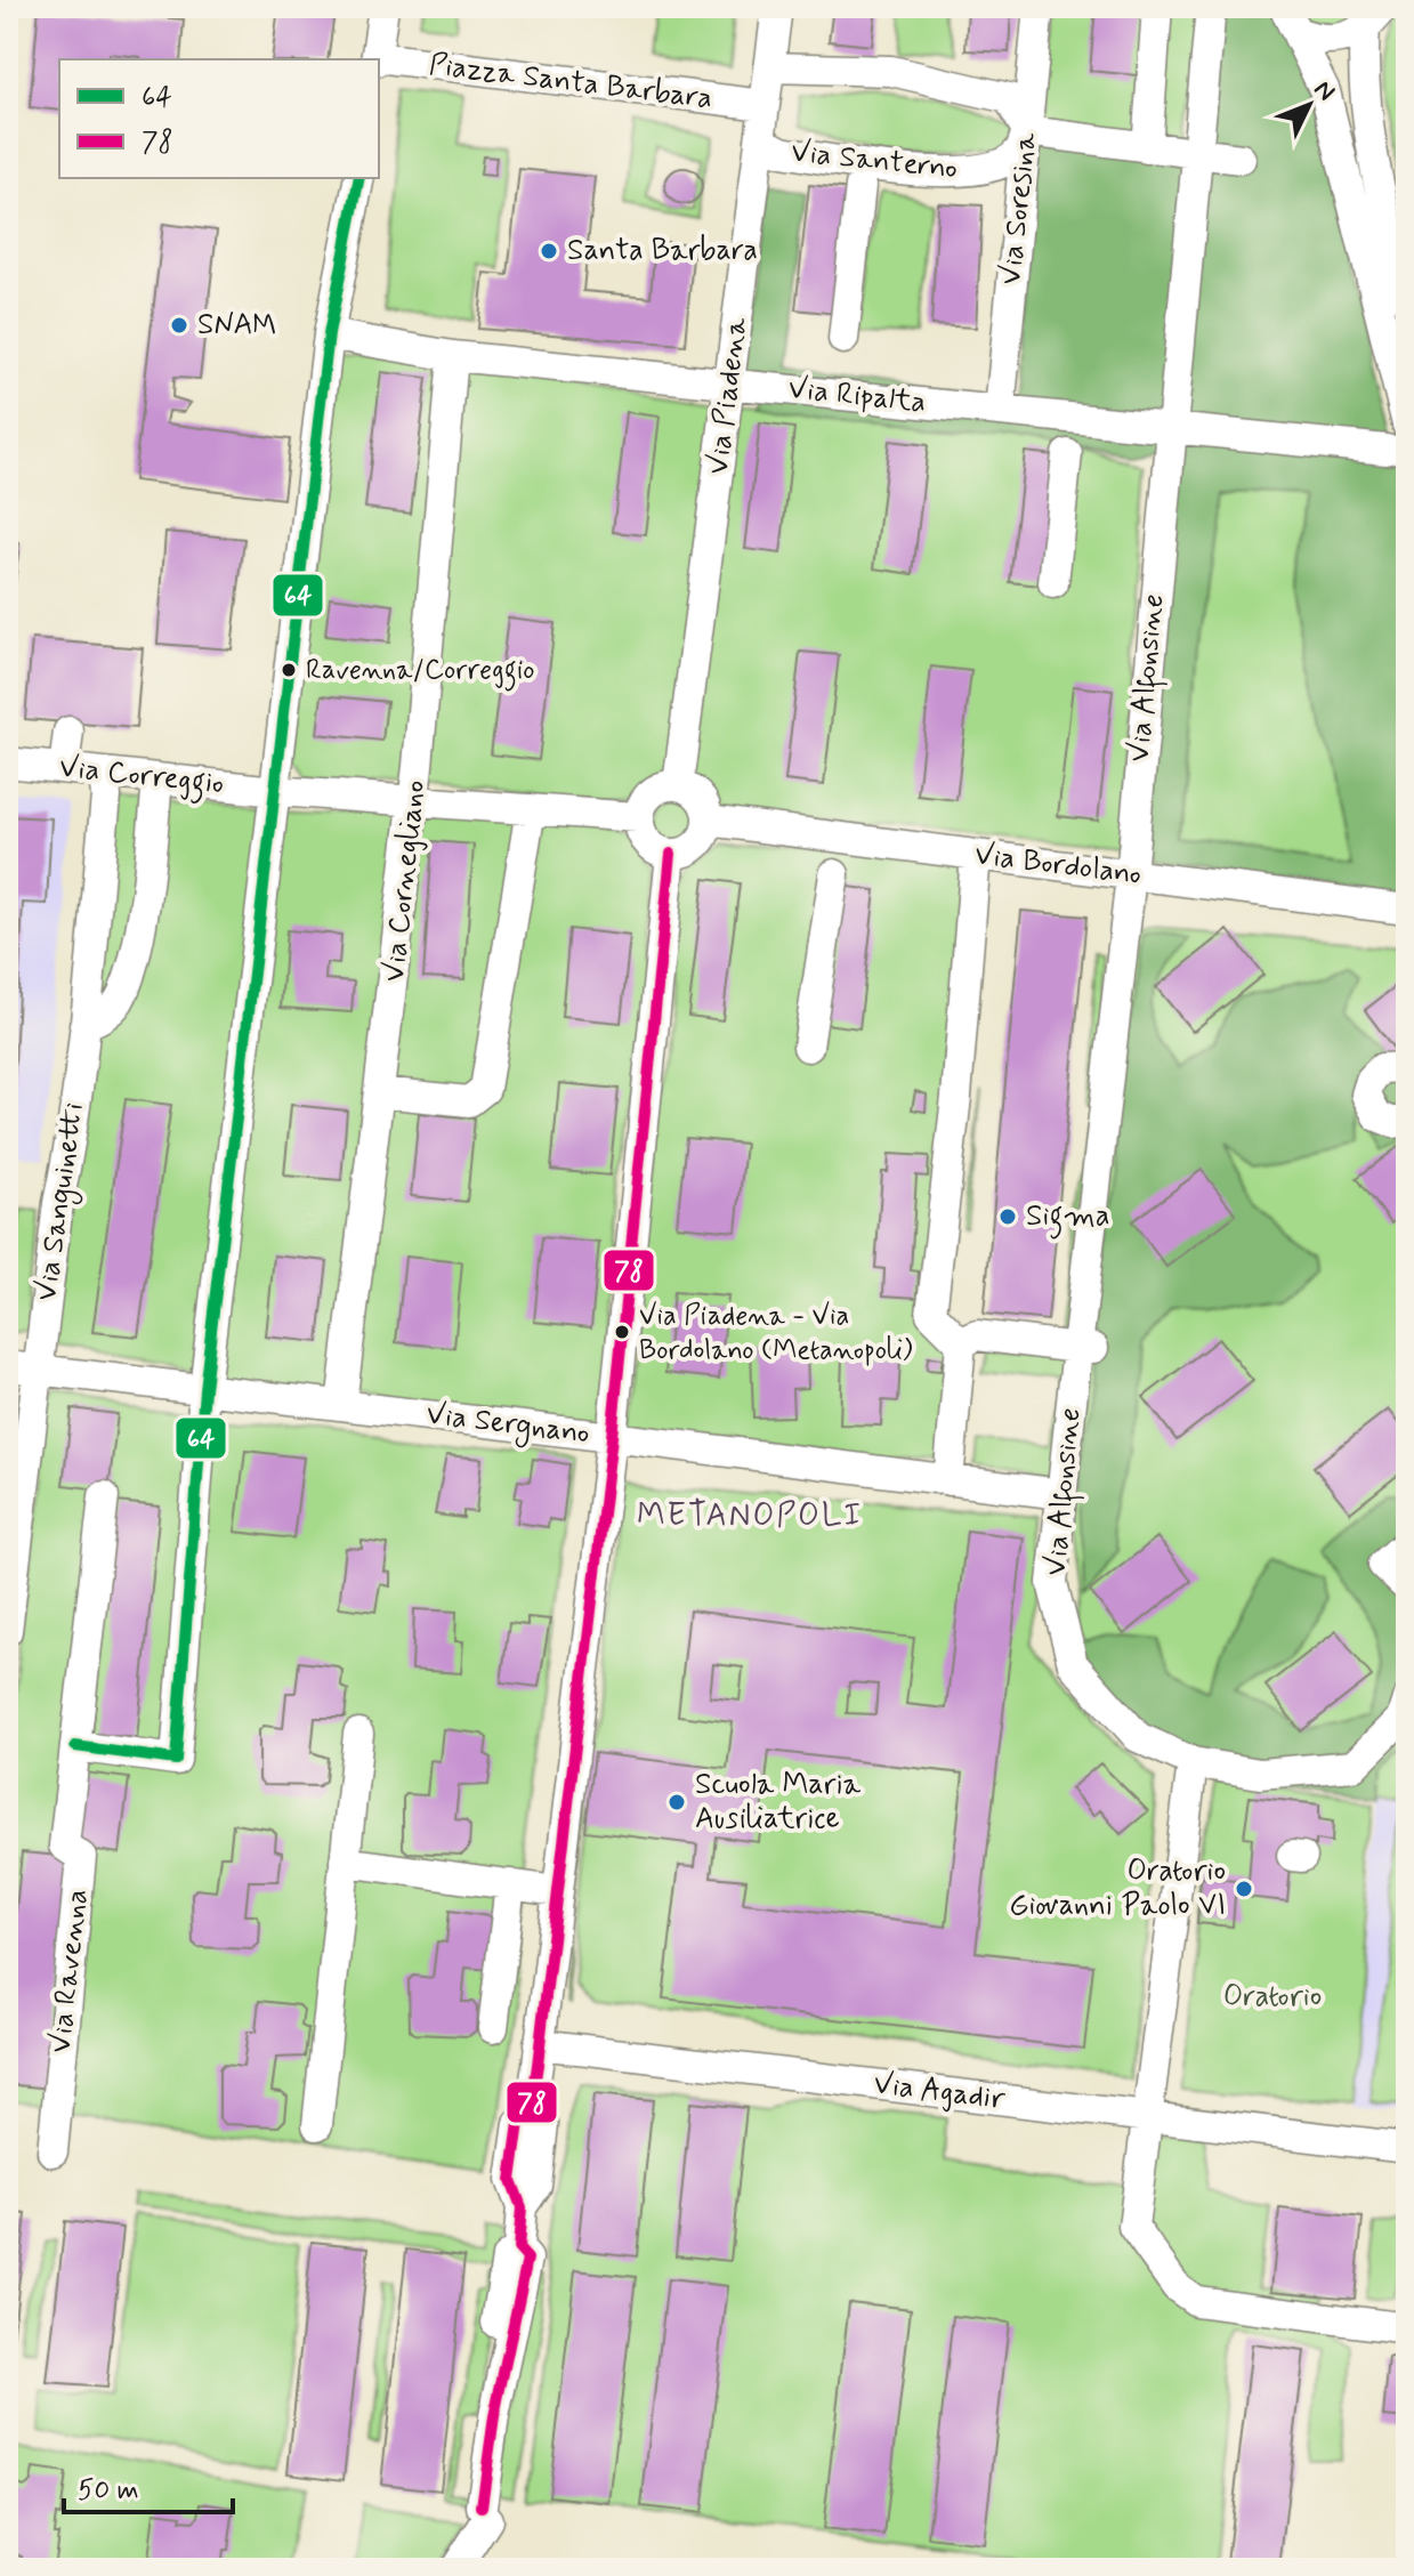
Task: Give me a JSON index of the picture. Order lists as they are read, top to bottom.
{
  "streets": {
    "street": [
      "Piazza Santa Barbara",
      "Via Santerno",
      "Via Soresina",
      "Via Piadena",
      "Via Ripalta",
      "Via Alfonsine",
      "Via Correggio",
      "Via Bordolano",
      "Via Cornegliano",
      "Via Sanguinetti",
      "Via Sergnano",
      "Via Ravenna",
      "Via Agadir"
    ]
  },
  "crossings": [
    ["Piazza Santa Barbara", "Via Piadena"],
    ["Via Santerno", "Via Soresina"],
    ["Via Santerno", "Via Piadena"],
    ["Via Soresina", "Via Ripalta"],
    ["Via Piadena", "Via Ripalta"],
    ["Via Piadena", "Via Bordolano"],
    ["Via Ripalta", "Via Alfonsine"],
    ["Via Ripalta", "Via Cornegliano"],
    ["Via Alfonsine", "Via Bordolano"],
    ["Via Alfonsine", "Via Sergnano"],
    ["Via Correggio", "Via Sanguinetti"],
    ["Via Cornegliano", "Via Sergnano"],
    ["Via Sanguinetti", "Via Sergnano"]
  ],
  "districts": ["METANOPOLI"],
  "parks": ["Oratorio"],
  "places": [
    "Santa Barbara",
    "SNAM",
    "Ravenna/Correggio",
    "Sigma",
    "Via Piadena - Via Bordolano (Metanopoli)",
    "Scuola Maria Ausiliatrice",
    "Oratorio Giovanni Paolo VI"
  ],
  "lines": ["transit line 64", "transit line 78"],
  "legend": ["64", "78"],
  "scale_bar": "50 m",
  "north": "top right"
}
